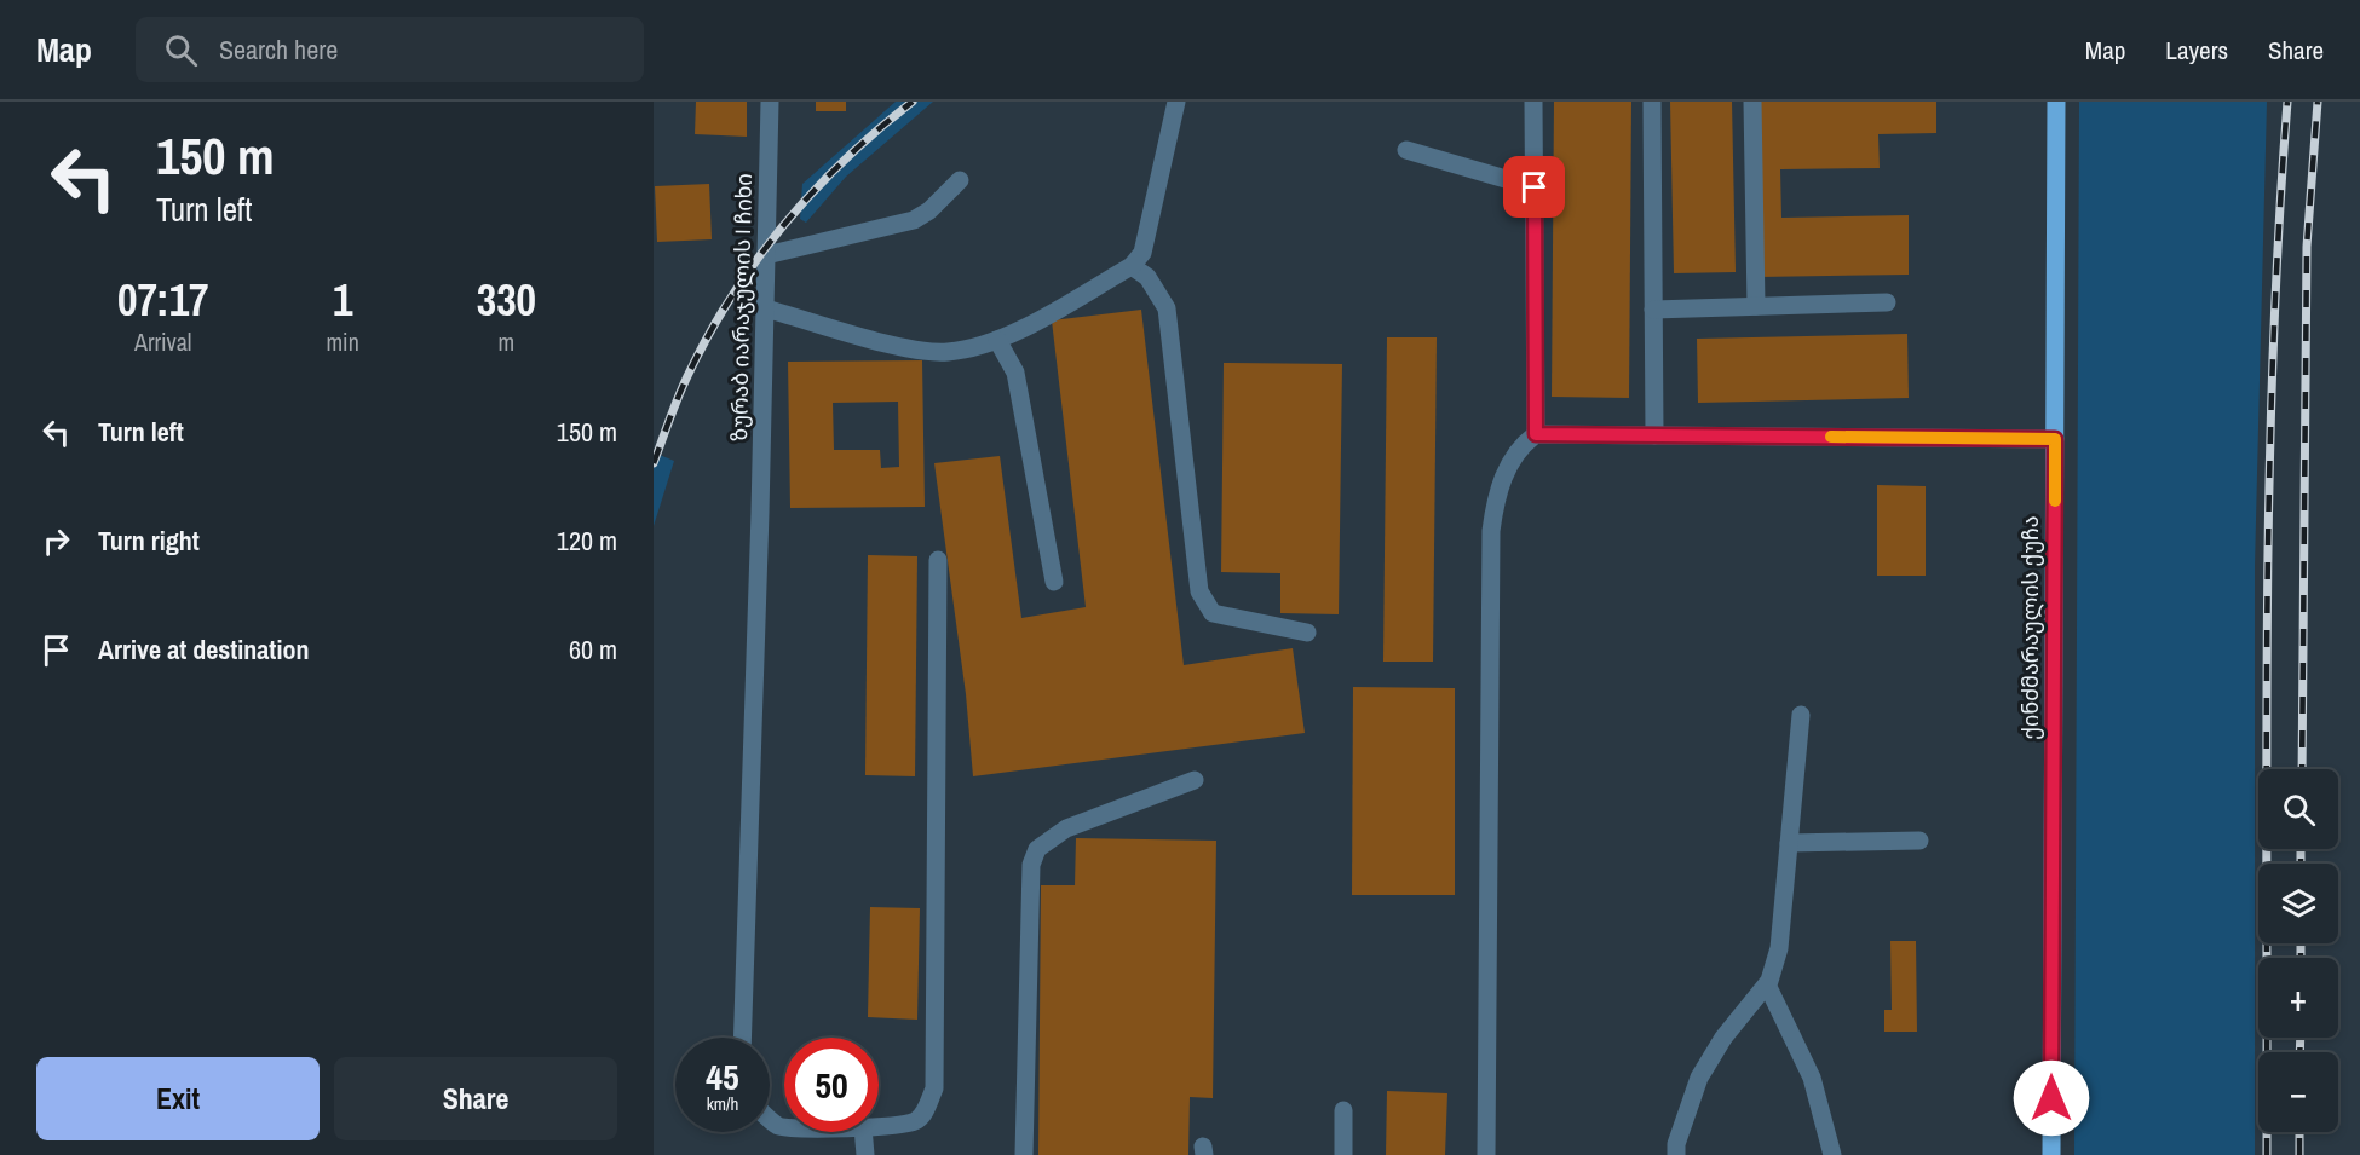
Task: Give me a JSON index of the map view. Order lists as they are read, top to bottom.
{
  "streets": {
    "main road": ["ქინძმარაულის ქუჩა"],
    "street": ["ზურაბ იარაჯულის I ჩიხი"]
  },
  "page": {
    "header": "Map",
    "search": "Search here",
    "nav": ["Map", "Layers", "Share"],
    "turn": ["150 m", "Turn left"],
    "eta": [
      "07:17",
      "Arrival",
      "1",
      "min",
      "330",
      "m"
    ],
    "list": [
      {
        "name": "Turn left",
        "value": "150 m"
      },
      {
        "name": "Turn right",
        "value": "120 m"
      },
      {
        "name": "Arrive at destination",
        "value": "60 m"
      }
    ],
    "map_buttons": ["+", "−"],
    "speed": "45 km/h",
    "limit": "50",
    "buttons": ["Exit", "Share"]
  }
}
